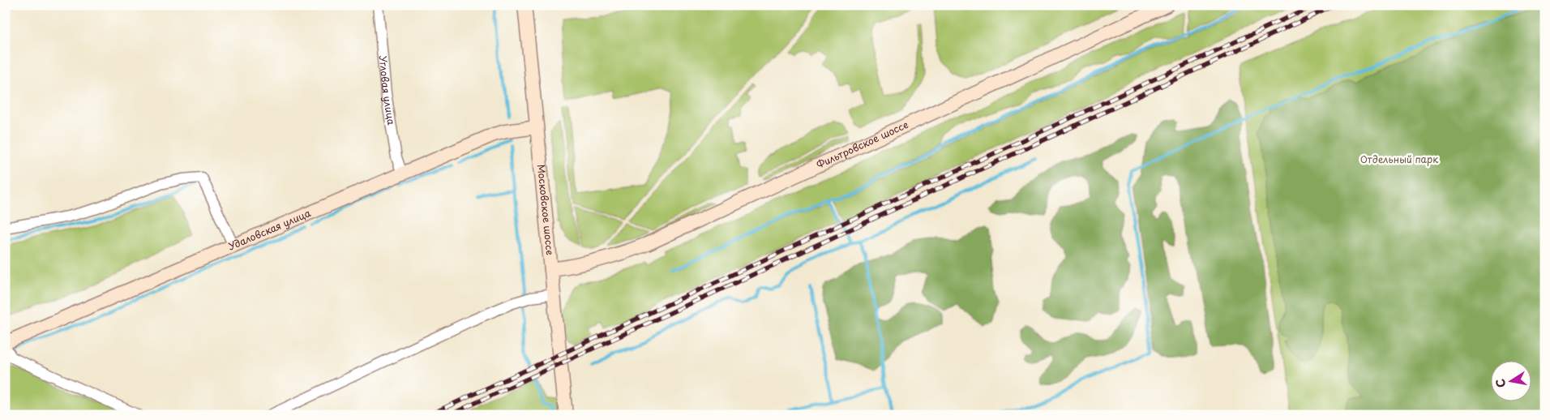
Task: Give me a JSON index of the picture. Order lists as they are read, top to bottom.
{
  "streets": {
    "main road": ["Фильтровское шоссе", "Московское шоссе", "Удаловская улица"],
    "street": ["Угловая улица"]
  },
  "crossings": [
    ["Угловая улица", "Удаловская улица"],
    ["Фильтровское шоссе", "Московское шоссе"],
    ["Московское шоссе", "Удаловская улица"]
  ],
  "parks": ["Отдельный парк"],
  "north": "left"
}
